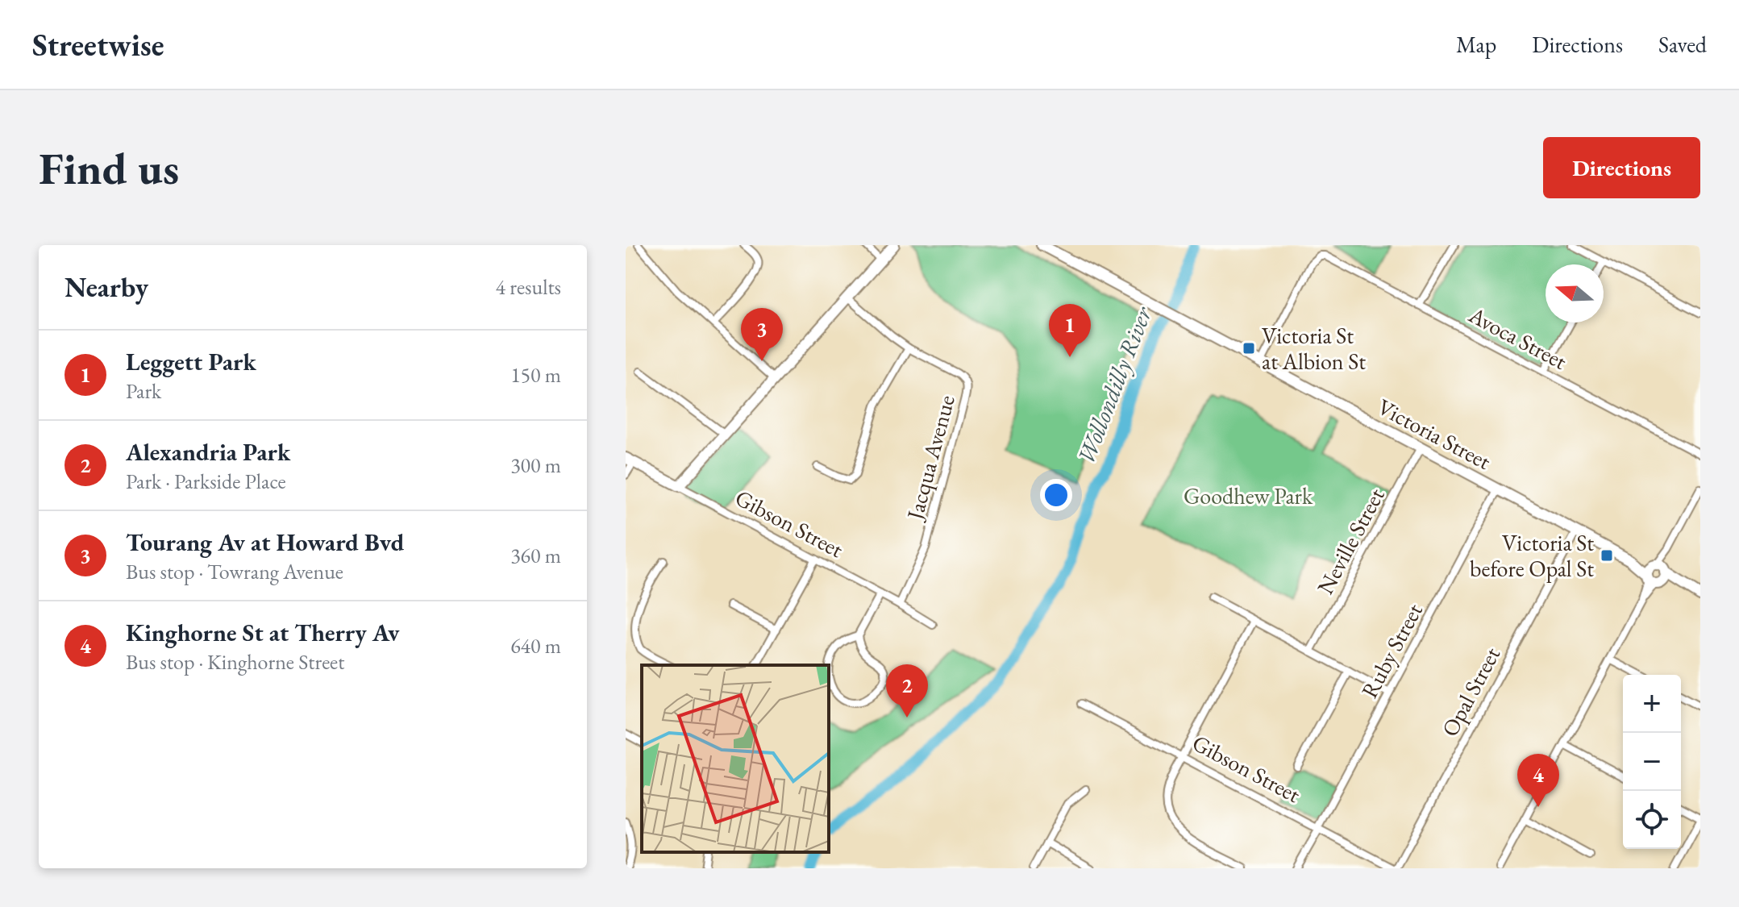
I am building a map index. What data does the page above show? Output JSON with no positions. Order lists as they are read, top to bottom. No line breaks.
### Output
{"streets":{"main road":["Victoria Street","Gibson Street"],"street":["Avoca Street","Jacqua Avenue","Neville Street","Ruby Street","Opal Street"]},"crossings":[["Avoca Street","Victoria Street"],["Victoria Street","Neville Street"],["Victoria Street","Ruby Street"],["Victoria Street","Opal Street"],["Jacqua Avenue","Gibson Street"],["Gibson Street","Ruby Street"],["Gibson Street","Opal Street"]],"water":["Wollondilly River"],"parks":["Goodhew Park"],"places":{"transit":["Victoria St at Albion St","Victoria St before Opal St"]},"north":"left","page":{"header":"Streetwise","nav":["Map","Directions","Saved"],"buttons":"Directions","title":"Find us","heading":["Nearby","4 results"],"pins":["1","3","2","4"],"list":[{"mark":"1","name":"Leggett Park","note":"Park","value":"150 m"},{"mark":"2","name":"Alexandria Park","note":"Park · Parkside Place","value":"300 m"},{"mark":"3","name":"Tourang Av at Howard Bvd","note":"Bus stop · Towrang Avenue","value":"360 m"},{"mark":"4","name":"Kinghorne St at Therry Av","note":"Bus stop · Kinghorne Street","value":"640 m"}],"map_buttons":["+","−"]}}
